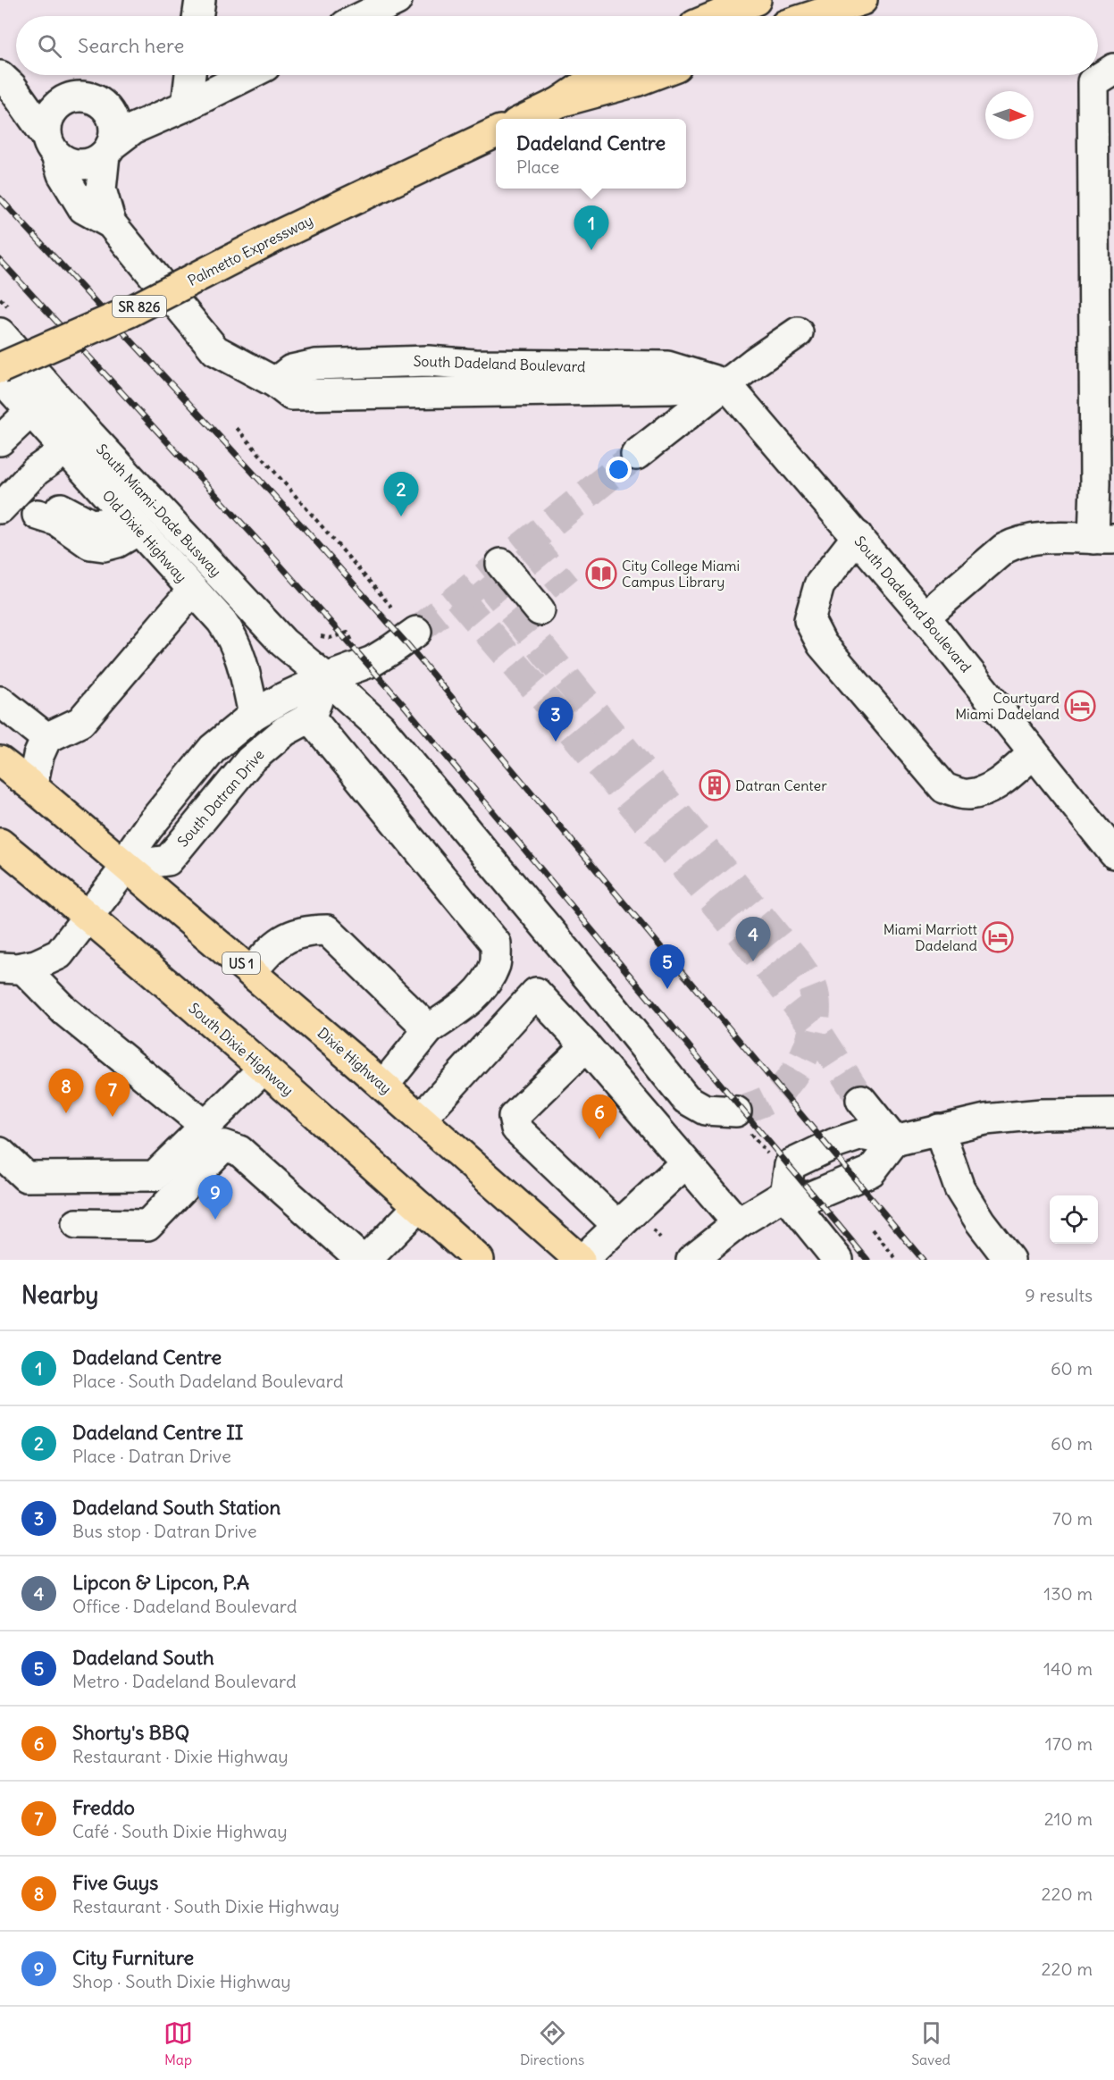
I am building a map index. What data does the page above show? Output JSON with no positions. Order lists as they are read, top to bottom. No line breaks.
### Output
{"streets":{"highway":["Palmetto Expressway","SR 826","US 1","South Dixie Highway","Dixie Highway"],"street":["South Dadeland Boulevard","South Miami-Dade Busway","Old Dixie Highway","South Datran Drive"]},"crossings":[["South Datran Drive","US 1"],["South Datran Drive","Dixie Highway"],["US 1","Dixie Highway"]],"places":{"library":["City College Miami Campus Library"],"hotel":["Courtyard Miami Dadeland","Miami Marriott Dadeland"],"building":["Datran Center"]},"north":"right","page":{"search":"Search here","popup":["Dadeland Centre","Place"],"pins":["1","2","3","4","5","8","7","6","9"],"heading":["Nearby","9 results"],"list":[{"mark":"1","name":"Dadeland Centre","note":"Place · South Dadeland Boulevard","value":"60 m"},{"mark":"2","name":"Dadeland Centre II","note":"Place · Datran Drive","value":"60 m"},{"mark":"3","name":"Dadeland South Station","note":"Bus stop · Datran Drive","value":"70 m"},{"mark":"4","name":"Lipcon & Lipcon, P.A","note":"Office · Dadeland Boulevard","value":"130 m"},{"mark":"5","name":"Dadeland South","note":"Metro · Dadeland Boulevard","value":"140 m"},{"mark":"6","name":"Shorty's BBQ","note":"Restaurant · Dixie Highway","value":"170 m"},{"mark":"7","name":"Freddo","note":"Café · South Dixie Highway","value":"210 m"},{"mark":"8","name":"Five Guys","note":"Restaurant · South Dixie Highway","value":"220 m"},{"mark":"9","name":"City Furniture","note":"Shop · South Dixie Highway","value":"220 m"}],"nav":["Map","Directions","Saved"]}}
